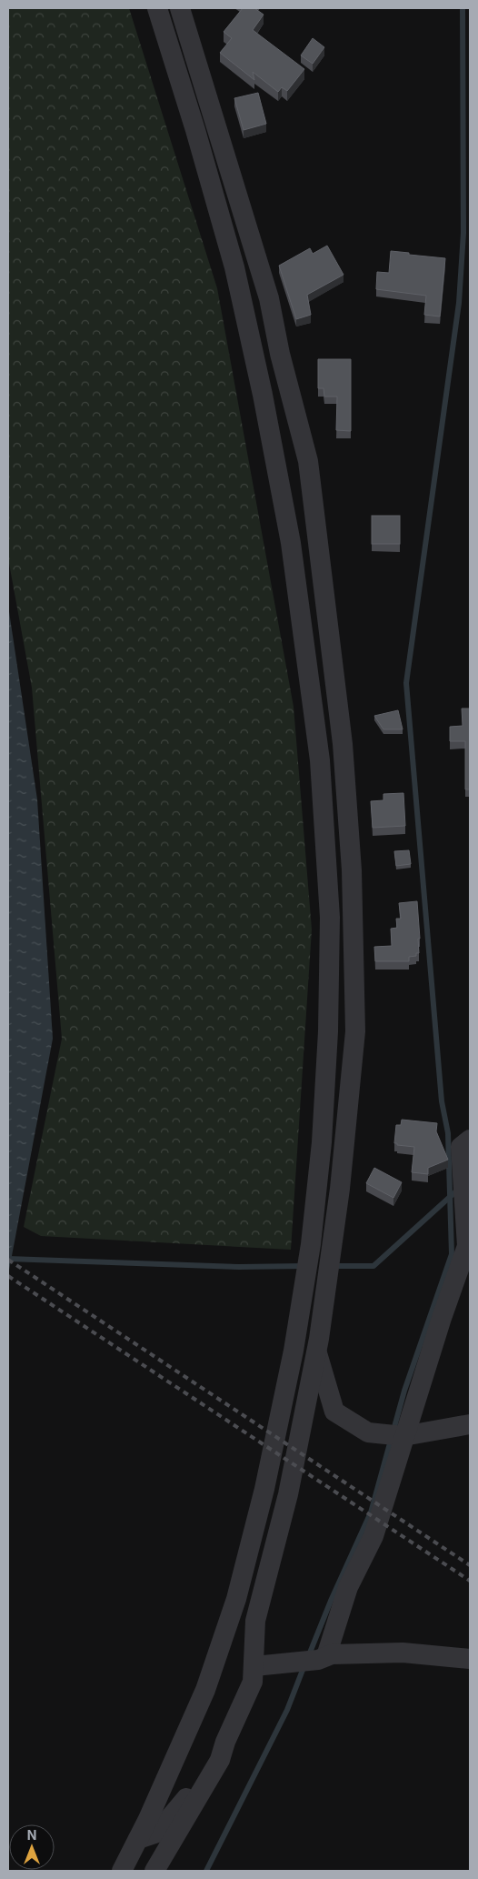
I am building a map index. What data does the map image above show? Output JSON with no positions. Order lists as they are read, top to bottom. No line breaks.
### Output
{"north":"top"}
